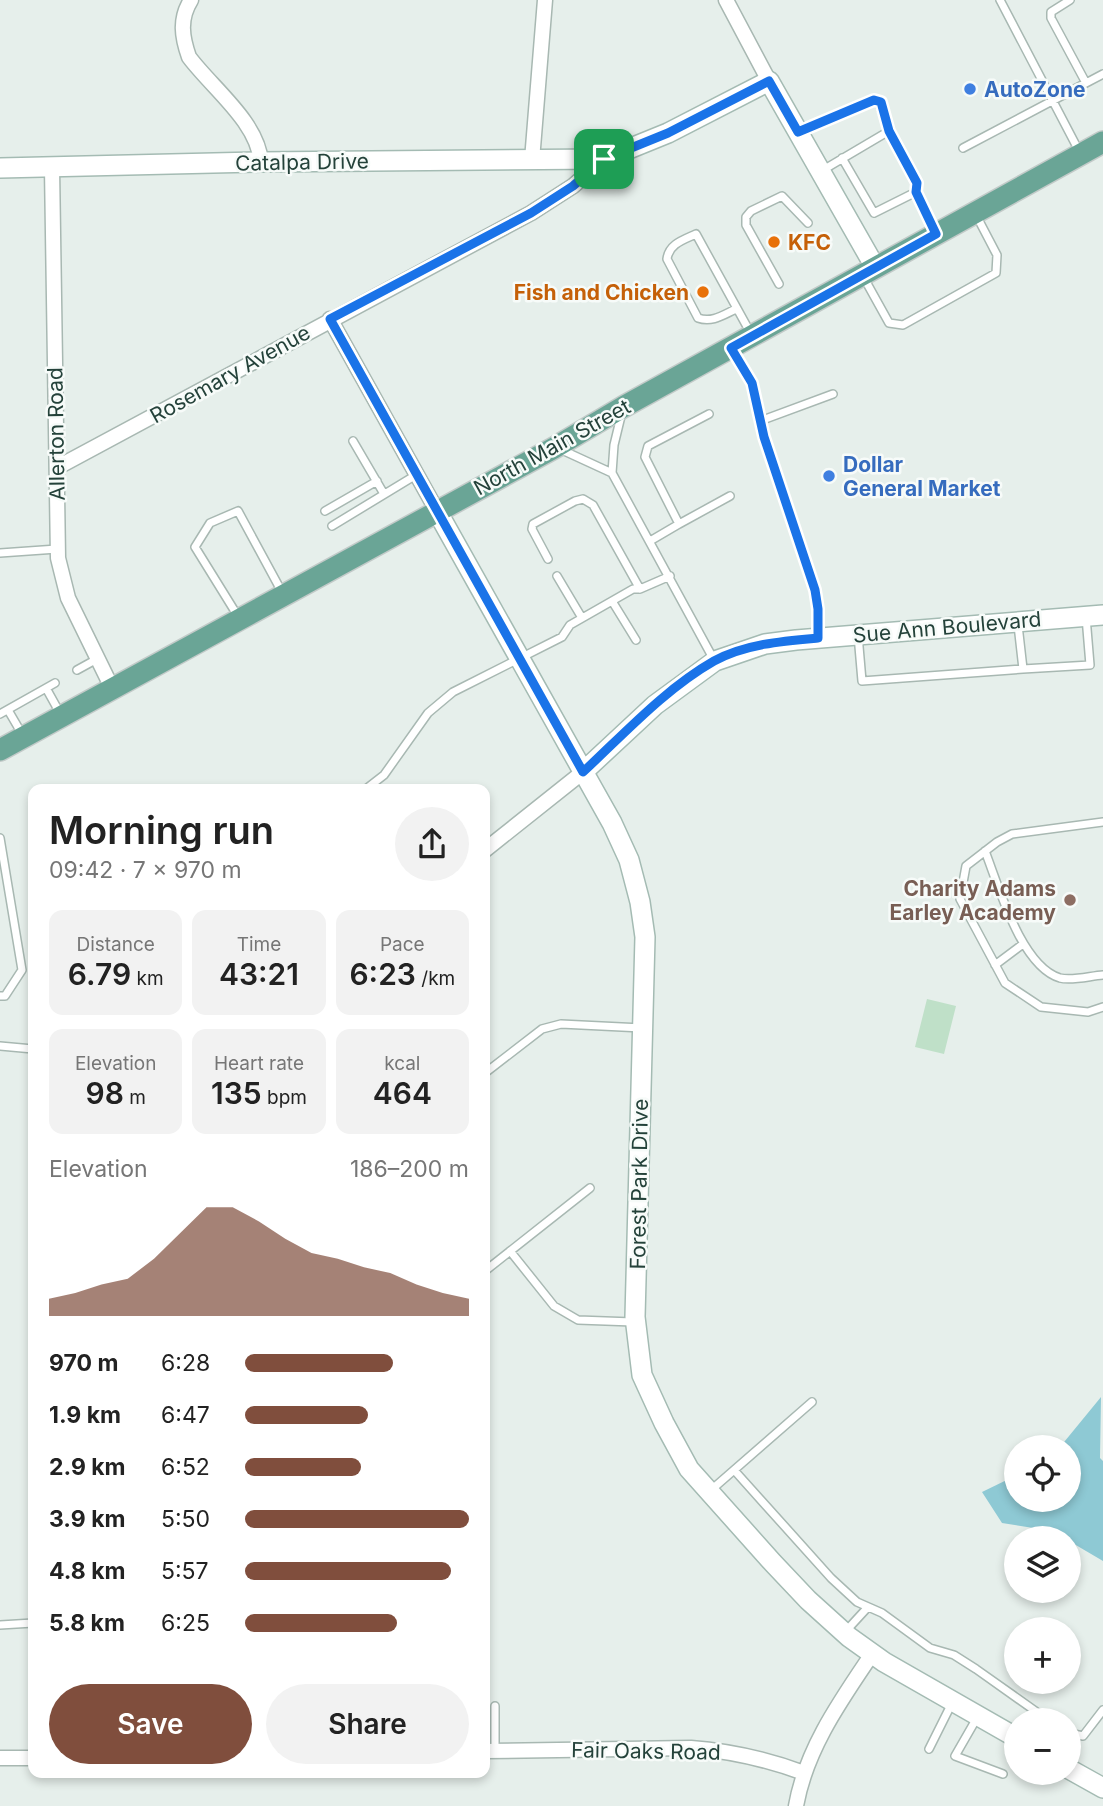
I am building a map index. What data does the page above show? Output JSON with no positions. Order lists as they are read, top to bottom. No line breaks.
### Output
{"streets":{"main road":["North Main Street"],"street":["Catalpa Drive","Rosemary Avenue","Allerton Road","Sue Ann Boulevard","Forest Park Drive","Fair Oaks Road"]},"crossings":[["Catalpa Drive","Rosemary Avenue"],["Catalpa Drive","Allerton Road"],["Rosemary Avenue","Allerton Road"],["Allerton Road","North Main Street"],["North Main Street","Forest Park Drive"],["Sue Ann Boulevard","Forest Park Drive"]],"places":["AutoZone","KFC","Fish and Chicken","Dollar General Market","Charity Adams Earley Academy"],"page":{"heading":["Morning run","09:42 · 7 × 970 m"],"stats":[["Distance","6.79 km"],["Time","43:21"],["Pace","6:23 /km"],["Elevation","98 m"],["Heart rate","135 bpm"],["kcal","464"]],"chart":["Elevation","186–200 m"],"list":[{"name":"970 m","note":"6:28"},{"name":"1.9 km","note":"6:47"},{"name":"2.9 km","note":"6:52"},{"name":"3.9 km","note":"5:50"},{"name":"4.8 km","note":"5:57"},{"name":"5.8 km","note":"6:25"}],"map_buttons":["+","−"],"buttons":["Save","Share"]}}
